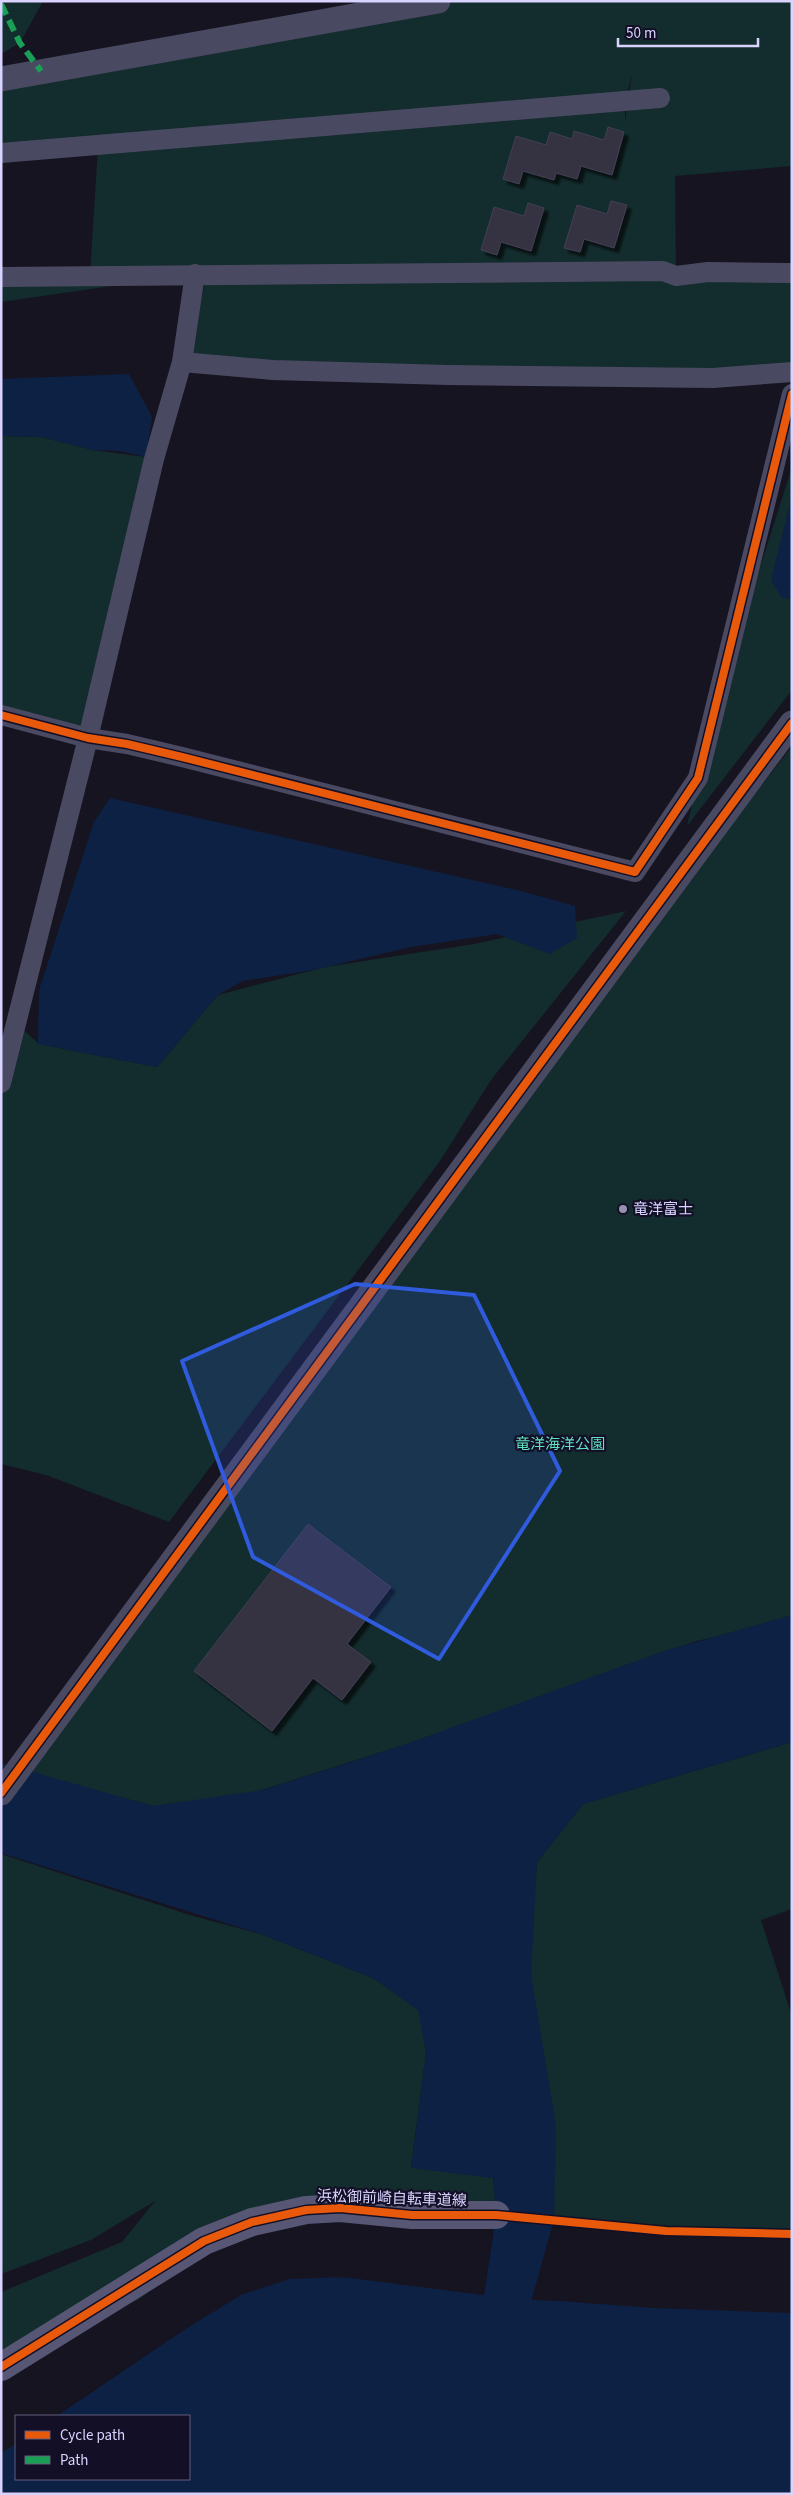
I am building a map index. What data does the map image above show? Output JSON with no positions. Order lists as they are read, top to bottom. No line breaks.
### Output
{"streets":{"main road":["浜松御前崎自転車道線"]},"parks":["竜洋海洋公園"],"places":["竜洋富士"],"legend":["Cycle path","Path"],"scale_bar":"50 m"}
